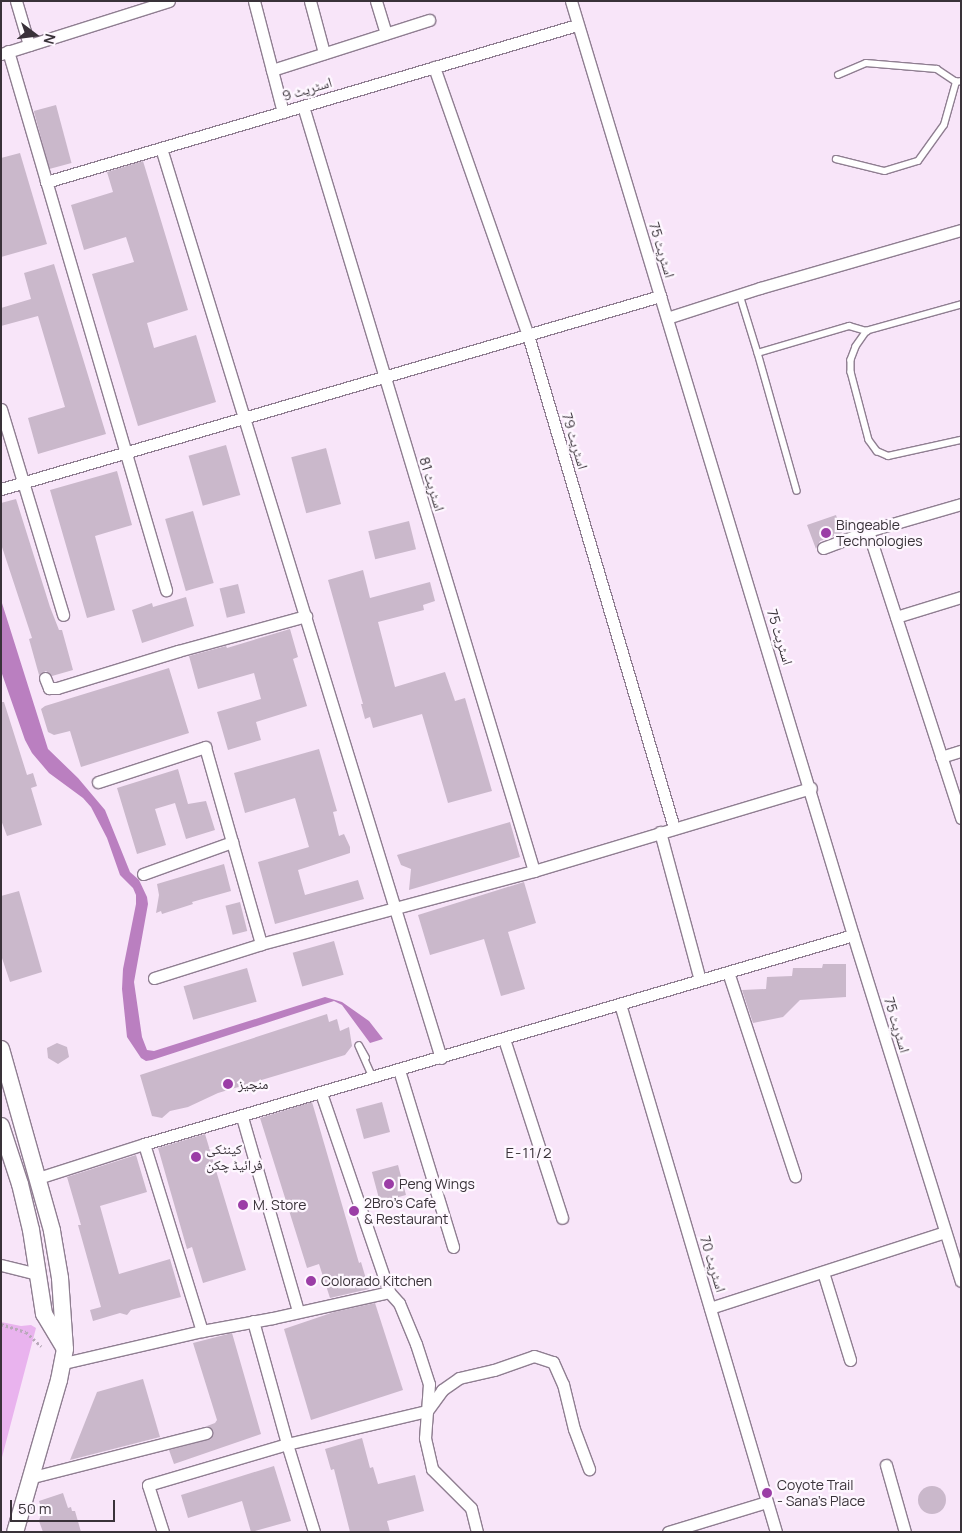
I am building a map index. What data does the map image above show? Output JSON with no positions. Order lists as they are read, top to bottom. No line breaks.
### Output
{"streets":{"street":["اسٹریٹ 9","اسٹریٹ 75","اسٹریٹ 79","اسٹریٹ 81","اسٹریٹ 70"]},"crossings":[["اسٹریٹ 9","اسٹریٹ 75"],["اسٹریٹ 9","اسٹریٹ 79"],["اسٹریٹ 9","اسٹریٹ 81"]],"districts":["E-11/2"],"places":["Bingeable Technologies","منچیز","کینٹکی فرائیڈ چکن","Peng Wings","M. Store","2Bro's Cafe & Restaurant","Colorado Kitchen","Coyote Trail - Sana's Place"],"scale_bar":"50 m","north":"right"}
